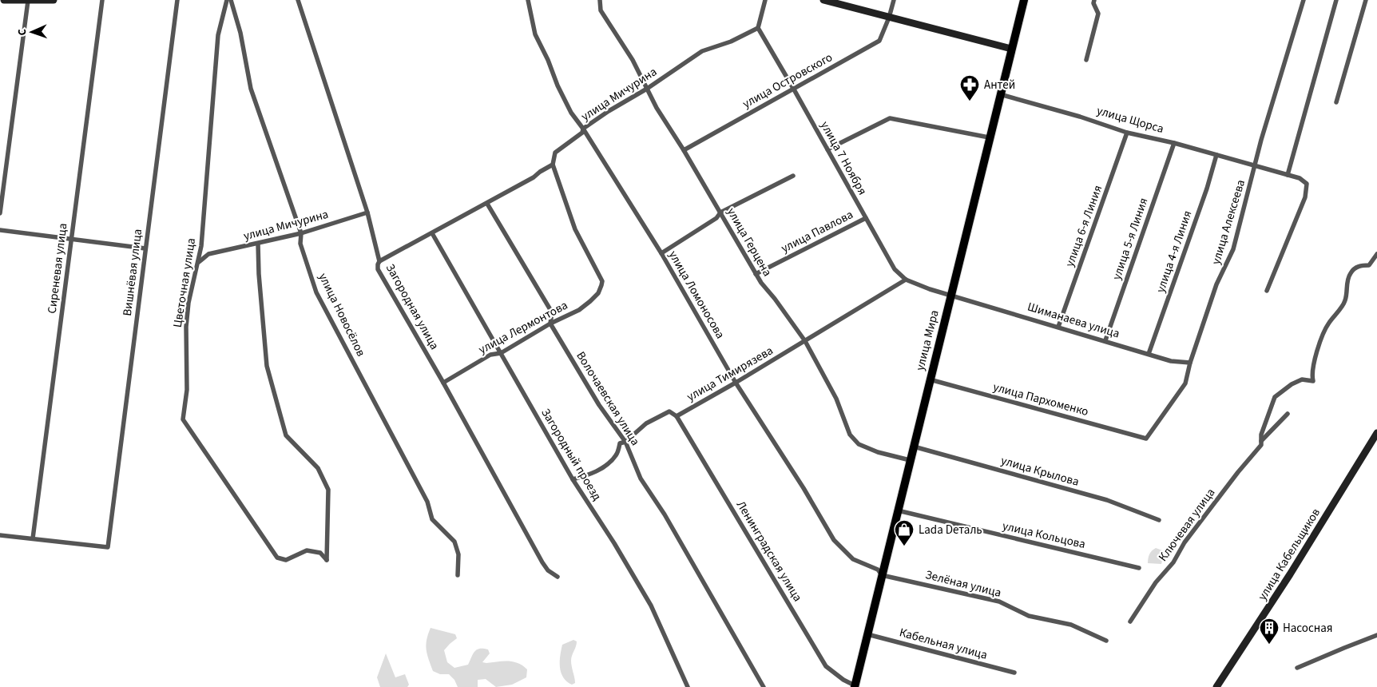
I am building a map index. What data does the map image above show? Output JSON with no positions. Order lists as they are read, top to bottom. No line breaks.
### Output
{"streets":{"main road":["улица Мира"],"street":["улица Островского","улица Мичурина","улица Щорса","улица 7 Ноября","улица Алексеева","улица 6-я Линия","улица Павлова","улица 5-я Линия","улица Герцена","улица 4-я Линия","Сиреневая улица","Вишнёвая улица","Цветочная улица","улица Ломоносова","Загородная улица","улица Новосёлов","Шиманаева улица","улица Лермонтова","улица Тимирязева","Волочаевская улица","улица Пархоменко","Загородный проезд","улица Крылова","Ключевая улица","улица Кольцова","Ленинградская улица","улица Кабельщиков","Зелёная улица","Кабельная улица"]},"crossings":[["улица Островского","улица 7 Ноября"],["улица Островского","улица Герцена"],["улица Мичурина","улица 7 Ноября"],["улица Мичурина","улица Герцена"],["улица Мичурина","Цветочная улица"],["улица Мичурина","улица Ломоносова"],["улица Мичурина","Загородная улица"],["улица Мичурина","улица Новосёлов"],["улица Мичурина","улица Лермонтова"],["улица Мичурина","Волочаевская улица"],["улица Мичурина","Загородный проезд"],["улица Щорса","улица Алексеева"],["улица Щорса","улица 6-я Линия"],["улица Щорса","улица 5-я Линия"],["улица Щорса","улица 4-я Линия"],["улица Щорса","улица Мира"],["улица 7 Ноября","улица Павлова"],["улица 7 Ноября","Шиманаева улица"],["улица 7 Ноября","улица Мира"],["улица 7 Ноября","улица Тимирязева"],["улица Алексеева","Шиманаева улица"],["улица Алексеева","улица Пархоменко"],["улица 6-я Линия","Шиманаева улица"],["улица Павлова","улица Герцена"],["улица 5-я Линия","Шиманаева улица"],["улица Герцена","улица Мира"],["улица Герцена","улица Тимирязева"],["улица 4-я Линия","Шиманаева улица"],["Сиреневая улица","Вишнёвая улица"],["улица Ломоносова","улица Мира"],["улица Ломоносова","улица Тимирязева"],["улица Ломоносова","Зелёная улица"],["Загородная улица","улица Лермонтова"],["Шиманаева улица","улица Мира"],["улица Лермонтова","Волочаевская улица"],["улица Лермонтова","Загородный проезд"],["улица Мира","улица Пархоменко"],["улица Мира","улица Крылова"],["улица Мира","улица Кольцова"],["улица Мира","Ленинградская улица"],["улица Мира","Зелёная улица"],["улица Мира","Кабельная улица"],["улица Тимирязева","Волочаевская улица"],["улица Тимирязева","Загородный проезд"],["улица Тимирязева","Ленинградская улица"]],"places":{"pharmacy":["Антей"],"shop":["Lada Dеталь"],"building":["Насосная"]},"north":"left"}
